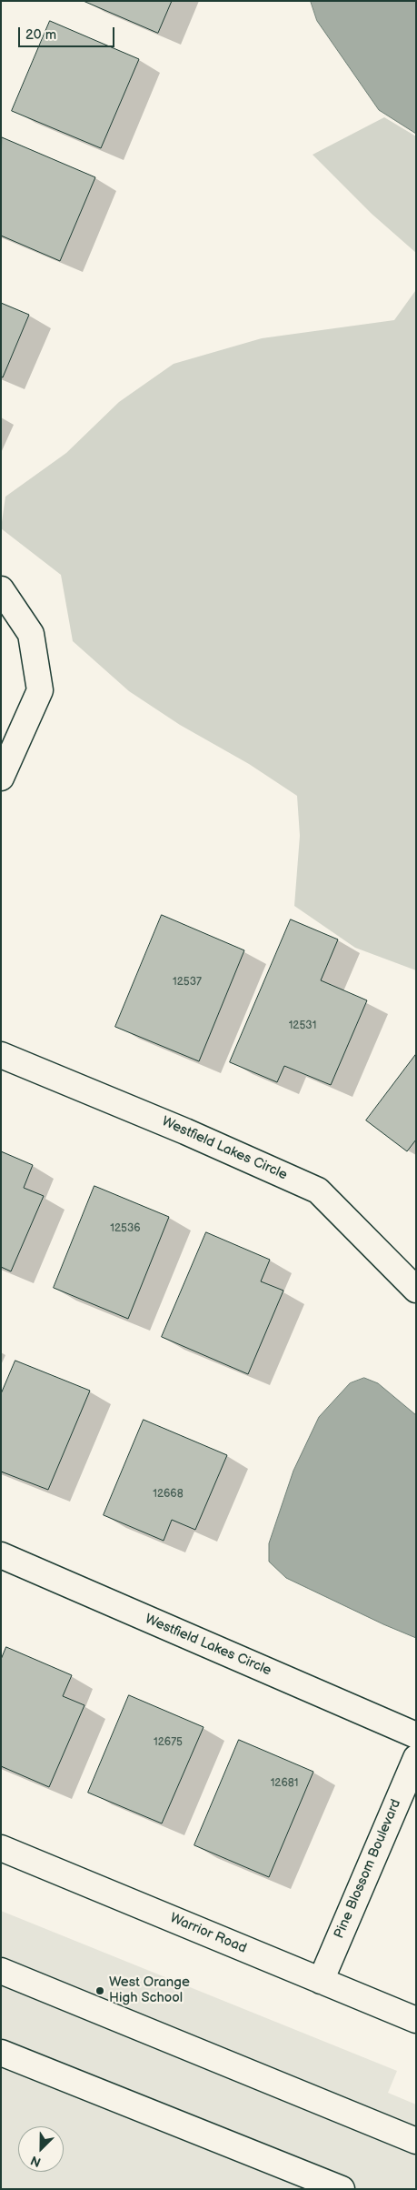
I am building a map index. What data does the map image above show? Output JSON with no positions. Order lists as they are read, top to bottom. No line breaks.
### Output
{"streets":{"street":["Westfield Lakes Circle","Pine Blossom Boulevard","Warrior Road"]},"crossings":[["Pine Blossom Boulevard","Warrior Road"]],"places":["West Orange High School"],"house_numbers":["12537","12531","12536","12668","12675","12681"],"scale_bar":"20 m","north":"bottom left"}
